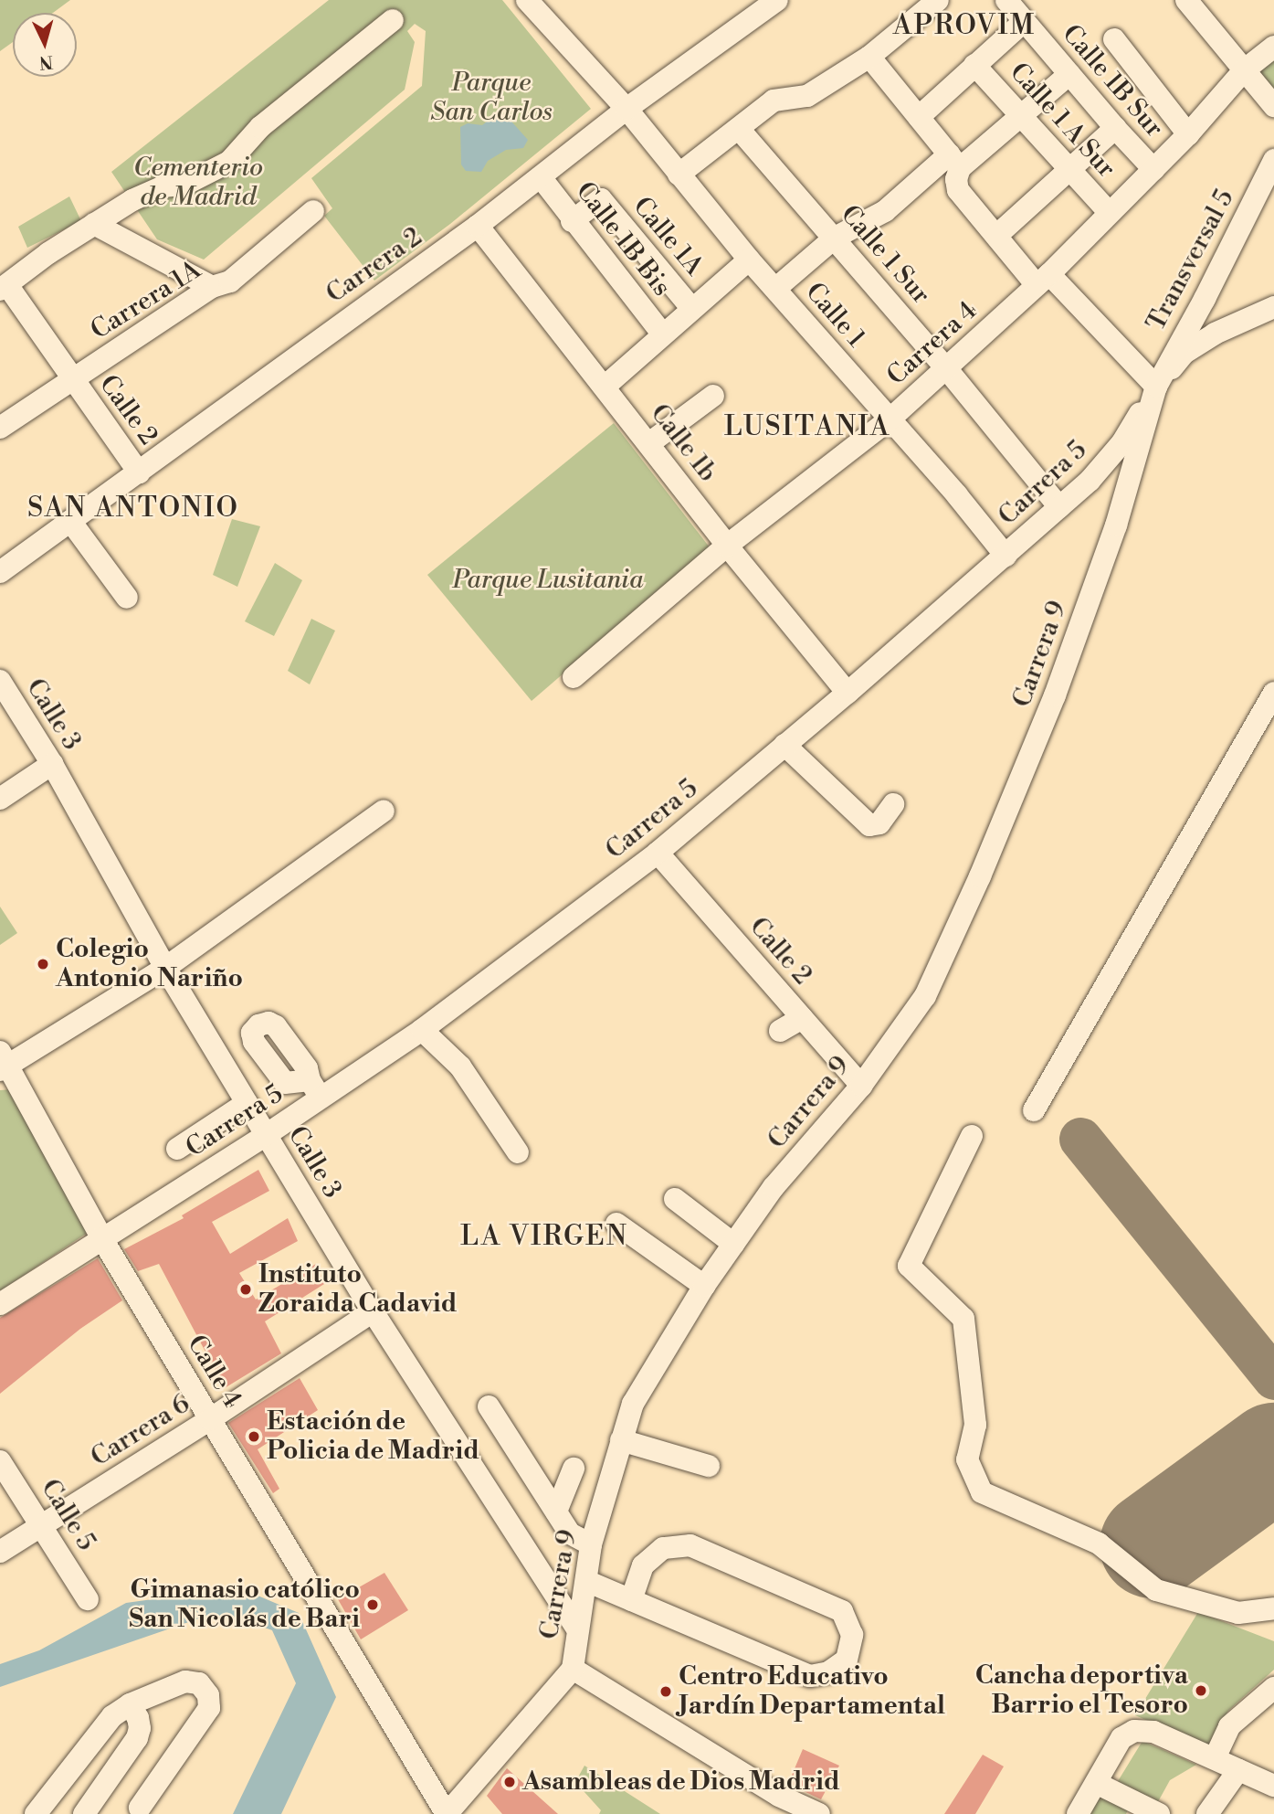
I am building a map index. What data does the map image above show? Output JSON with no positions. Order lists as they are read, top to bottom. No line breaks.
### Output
{"streets":{"street":["Calle 1B Sur","Calle 1 A Sur","Calle 1A","Calle 1B Bis","Calle 1 Sur","Transversal 5","Carrera 2","Carrera 1A","Calle 1","Carrera 4","Calle 2","Calle 1b","Carrera 5","Carrera 9","Calle 3","Calle 4","Carrera 6","Calle 5"]},"crossings":[["Calle 1B Sur","Carrera 4"],["Calle 1 A Sur","Carrera 4"],["Calle 1A","Calle 1B Bis"],["Calle 1B Bis","Carrera 2"],["Calle 1 Sur","Carrera 4"],["Calle 1 Sur","Carrera 5"],["Transversal 5","Carrera 5"],["Transversal 5","Carrera 9"],["Carrera 2","Calle 1"],["Carrera 2","Calle 2"],["Carrera 2","Calle 1b"],["Carrera 1A","Calle 2"],["Calle 1","Carrera 4"],["Calle 1","Carrera 5"],["Carrera 4","Calle 1b"],["Calle 2","Carrera 5"],["Calle 2","Carrera 9"],["Calle 1b","Carrera 5"],["Carrera 5","Carrera 9"],["Carrera 5","Calle 3"],["Carrera 5","Calle 4"],["Carrera 9","Calle 3"],["Carrera 9","Calle 4"],["Calle 3","Carrera 6"],["Calle 4","Carrera 6"],["Carrera 6","Calle 5"]],"districts":["APROVIM","LUSITANIA","SAN ANTONIO","LA VIRGEN"],"parks":["Parque San Carlos","Cementerio de Madrid","Parque Lusitania"],"places":["Colegio Antonio Nariño","Instituto Zoraida Cadavid","Estación de Policia de Madrid","Gimanasio católico San Nicolás de Bari","Cancha deportiva Barrio el Tesoro","Centro Educativo Jardín Departamental","Asambleas de Dios Madrid"],"north":"bottom"}
